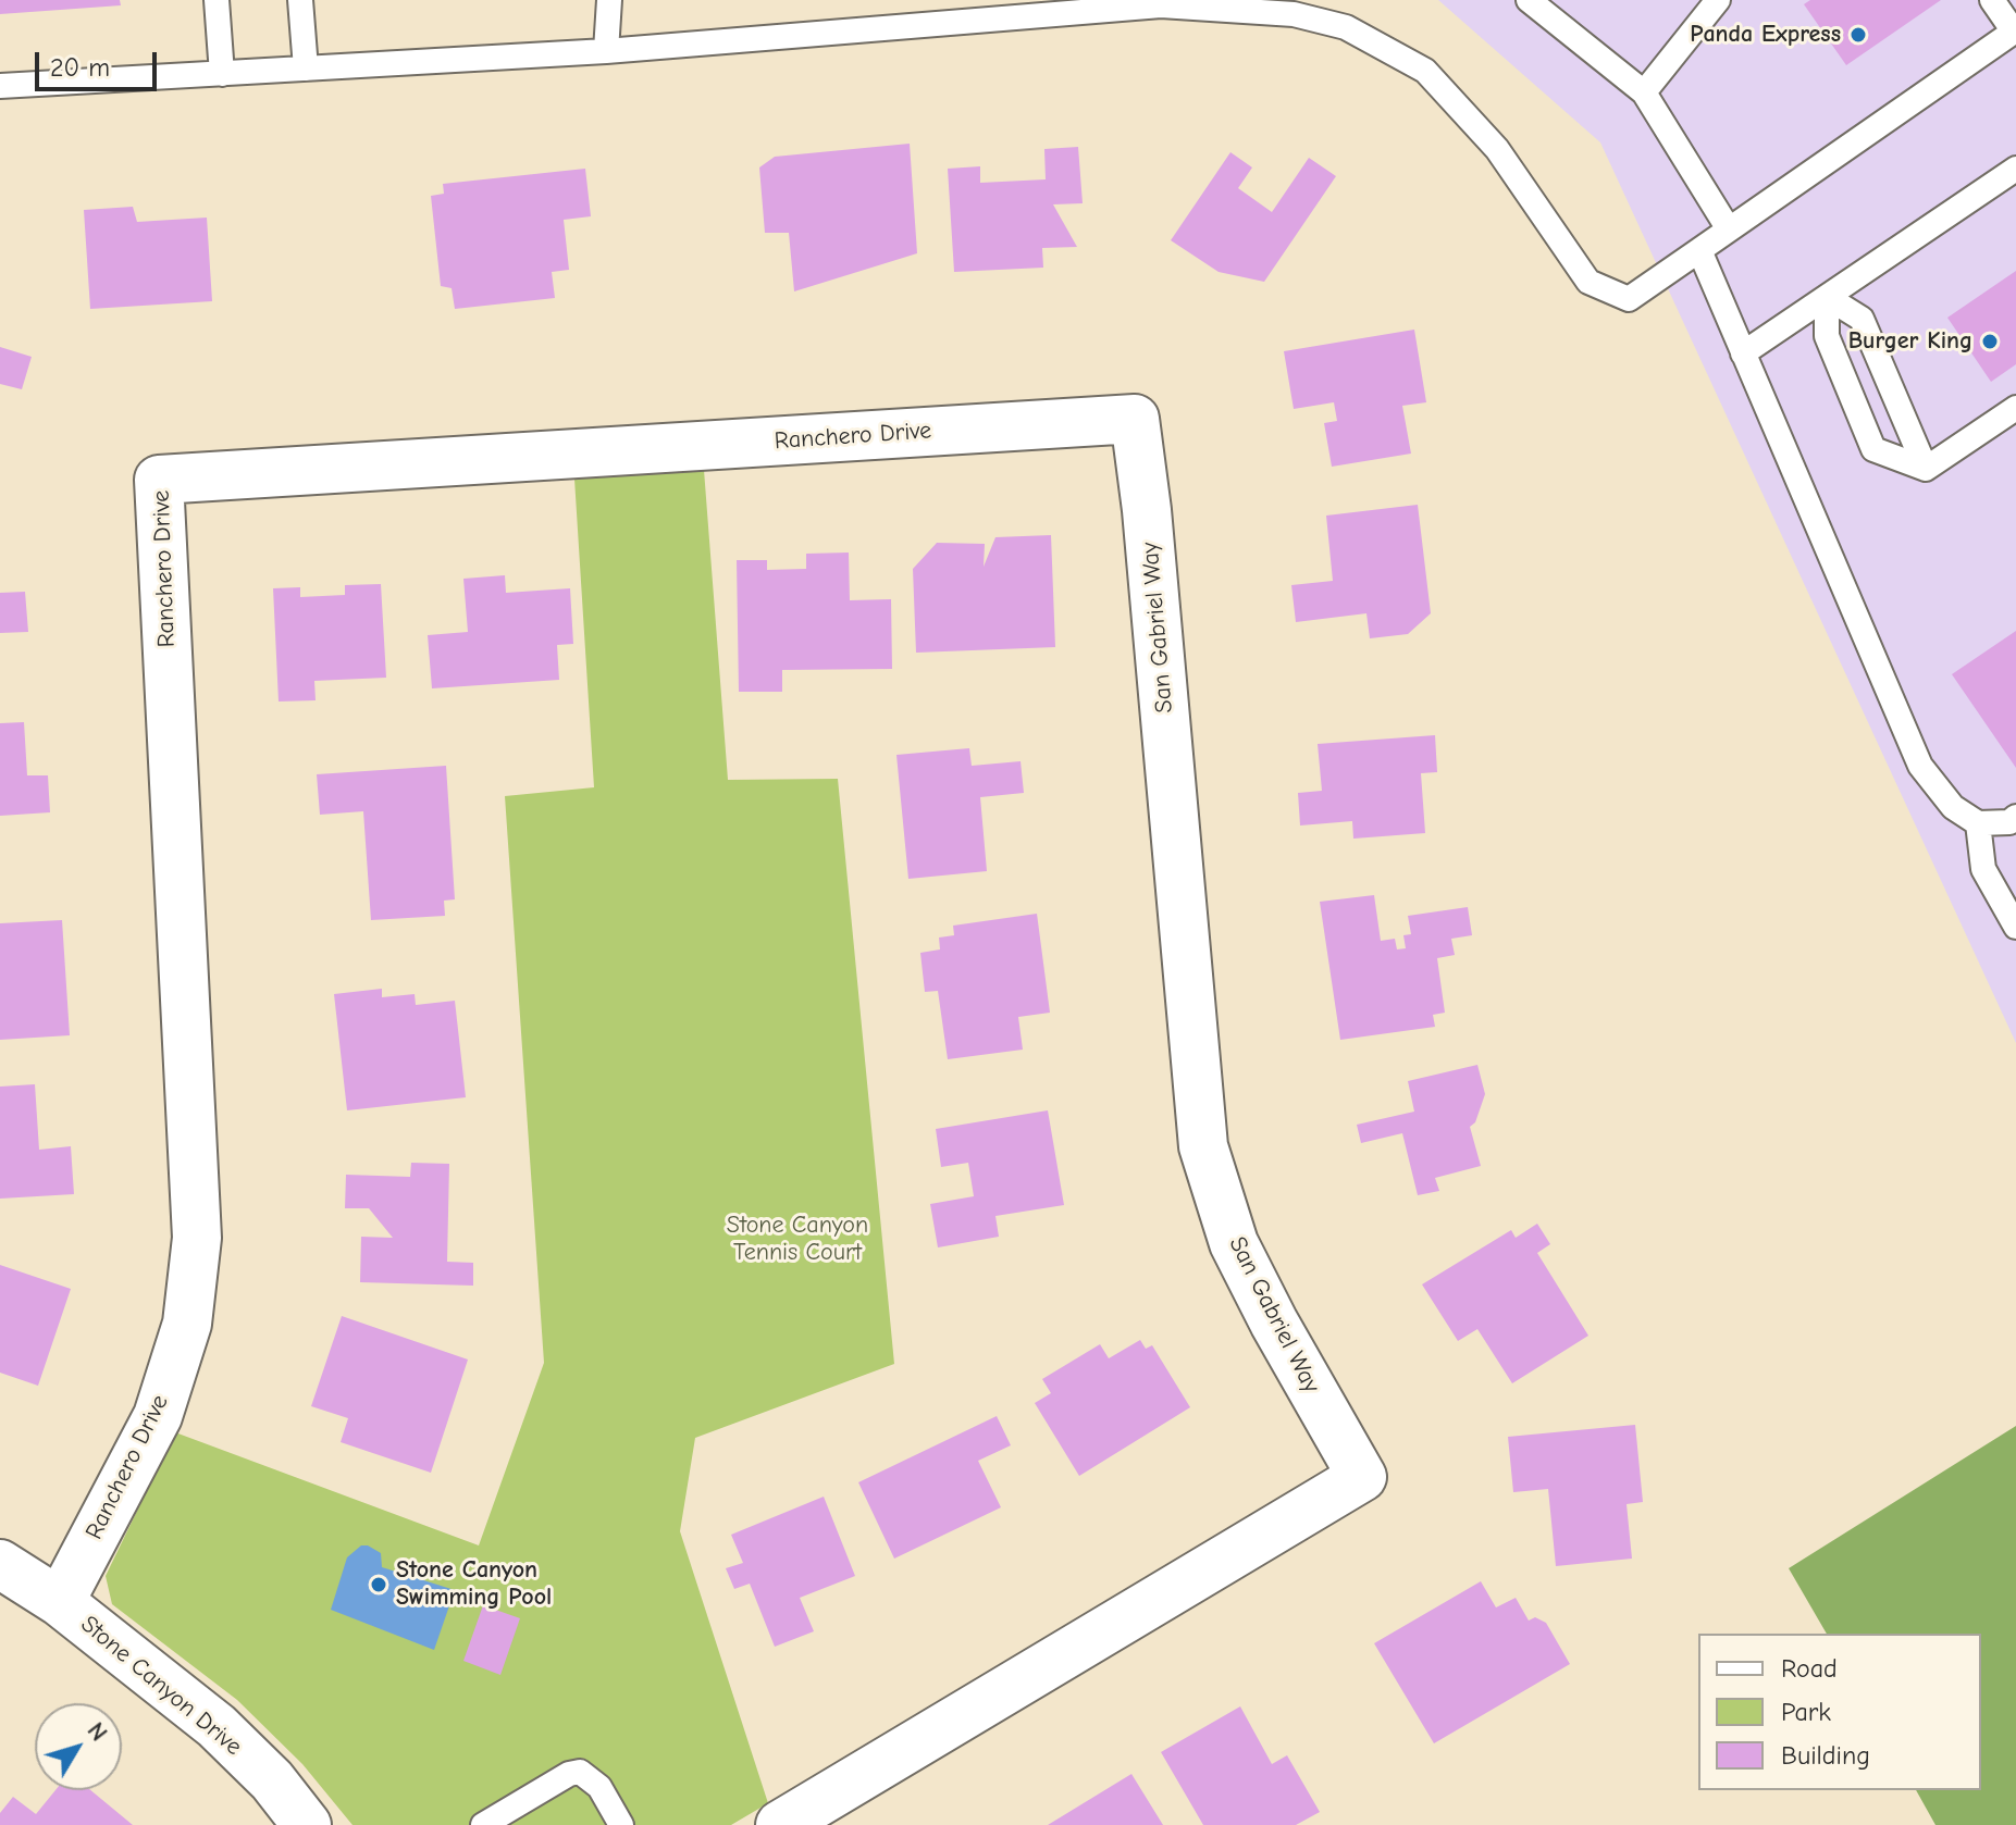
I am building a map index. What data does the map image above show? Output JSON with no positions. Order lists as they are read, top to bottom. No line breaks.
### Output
{"streets":{"street":["Ranchero Drive","San Gabriel Way","Stone Canyon Drive"]},"crossings":[["Ranchero Drive","San Gabriel Way"],["Ranchero Drive","Stone Canyon Drive"]],"parks":["Stone Canyon Tennis Court"],"places":["Panda Express","Burger King","Stone Canyon Swimming Pool"],"legend":["Road","Park","Building"],"scale_bar":"20 m","north":"top right"}
